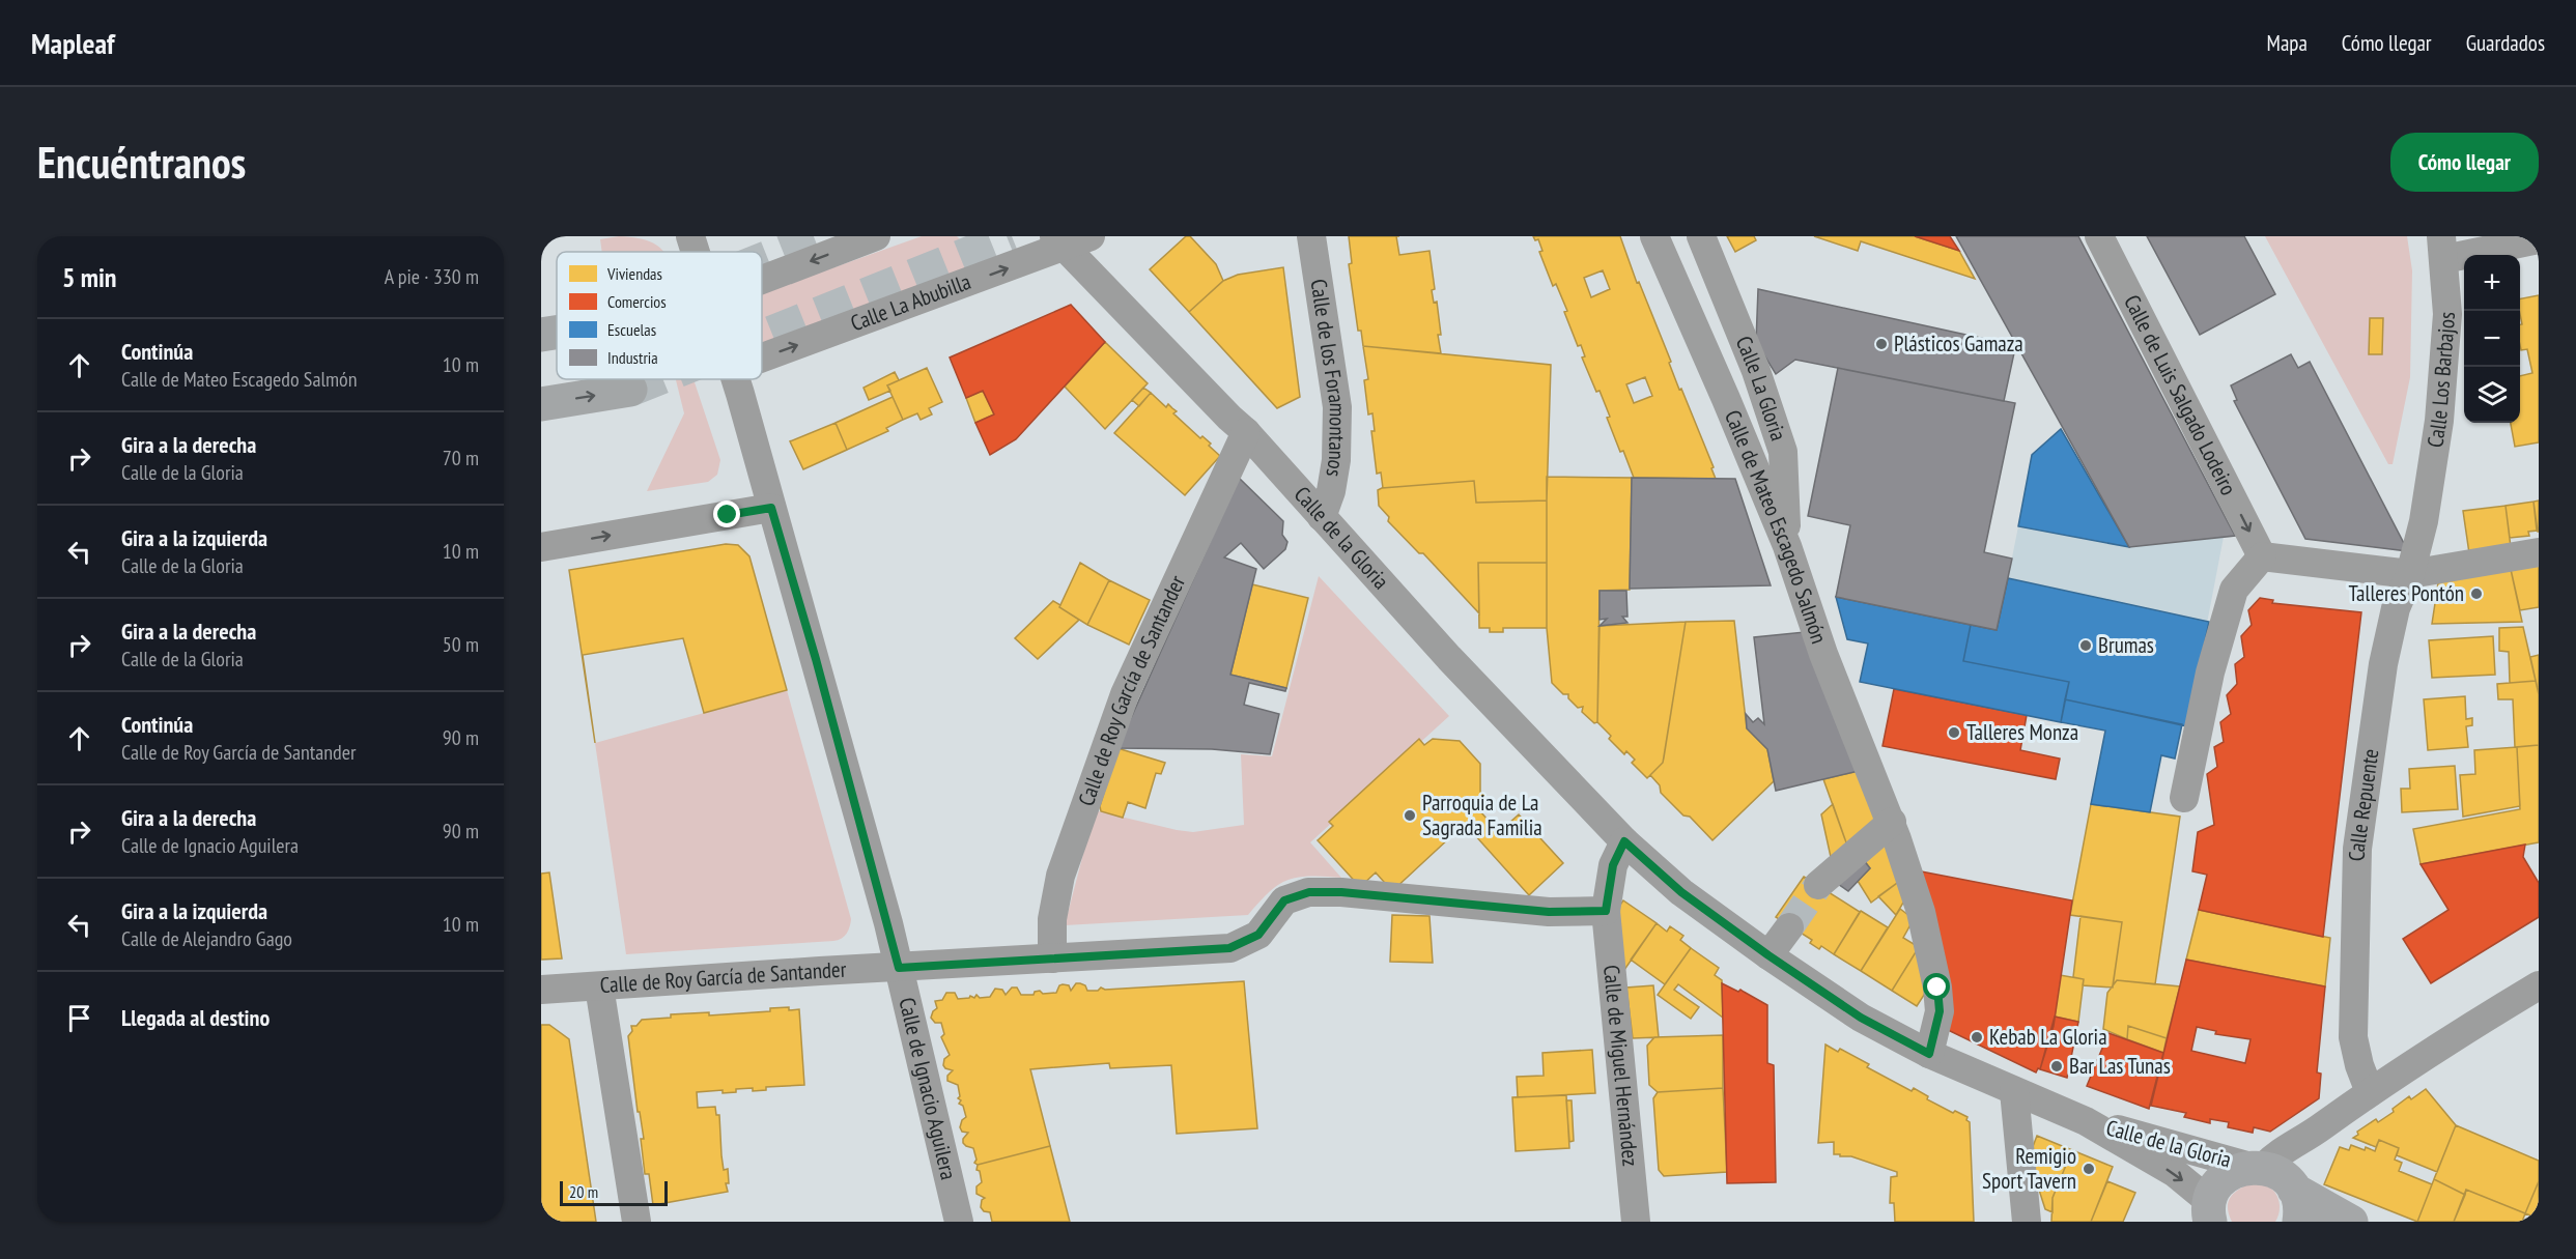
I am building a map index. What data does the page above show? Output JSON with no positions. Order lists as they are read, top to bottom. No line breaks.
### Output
{"streets":{"street":["Calle La Abubilla","Calle de los Foramontanos","Calle Los Barbajos","Calle La Gloria","Calle de Luis Salgado Lodeiro","Calle de Mateo Escagedo Salmón","Calle de la Gloria","Calle de Roy García de Santander","Calle Repuente","Calle de Miguel Hernández","Calle de Ignacio Aguilera"]},"crossings":[["Calle La Abubilla","Calle de la Gloria"],["Calle de los Foramontanos","Calle de la Gloria"],["Calle Los Barbajos","Calle Repuente"],["Calle La Gloria","Calle de Mateo Escagedo Salmón"],["Calle de Mateo Escagedo Salmón","Calle de la Gloria"],["Calle de la Gloria","Calle de Roy García de Santander"],["Calle de Roy García de Santander","Calle de Miguel Hernández"],["Calle de Roy García de Santander","Calle de Ignacio Aguilera"]],"one_way":["Calle de Luis Salgado Lodeiro"],"places":["Plásticos Gamaza","Talleres Pontón","Brumas","Talleres Monza","Parroquia de La Sagrada Familia","Kebab La Gloria","Bar Las Tunas","Remigio Sport Tavern"],"legend":["Viviendas","Comercios","Escuelas","Industria"],"scale_bar":"20 m","page":{"header":"Mapleaf","nav":["Mapa","Cómo llegar","Guardados"],"buttons":"Cómo llegar","title":"Encuéntranos","heading":["5 min","A pie · 330 m"],"map_buttons":["+","−"],"list":[["Continúa","Calle de Mateo Escagedo Salmón","10 m"],["Gira a la derecha","Calle de la Gloria","70 m"],["Gira a la izquierda","Calle de la Gloria","10 m"],["Gira a la derecha","Calle de la Gloria","50 m"],["Continúa","Calle de Roy García de Santander","90 m"],["Gira a la derecha","Calle de Ignacio Aguilera","90 m"],["Gira a la izquierda","Calle de Alejandro Gago","10 m"],"Llegada al destino"],"scale":"20 m"}}
